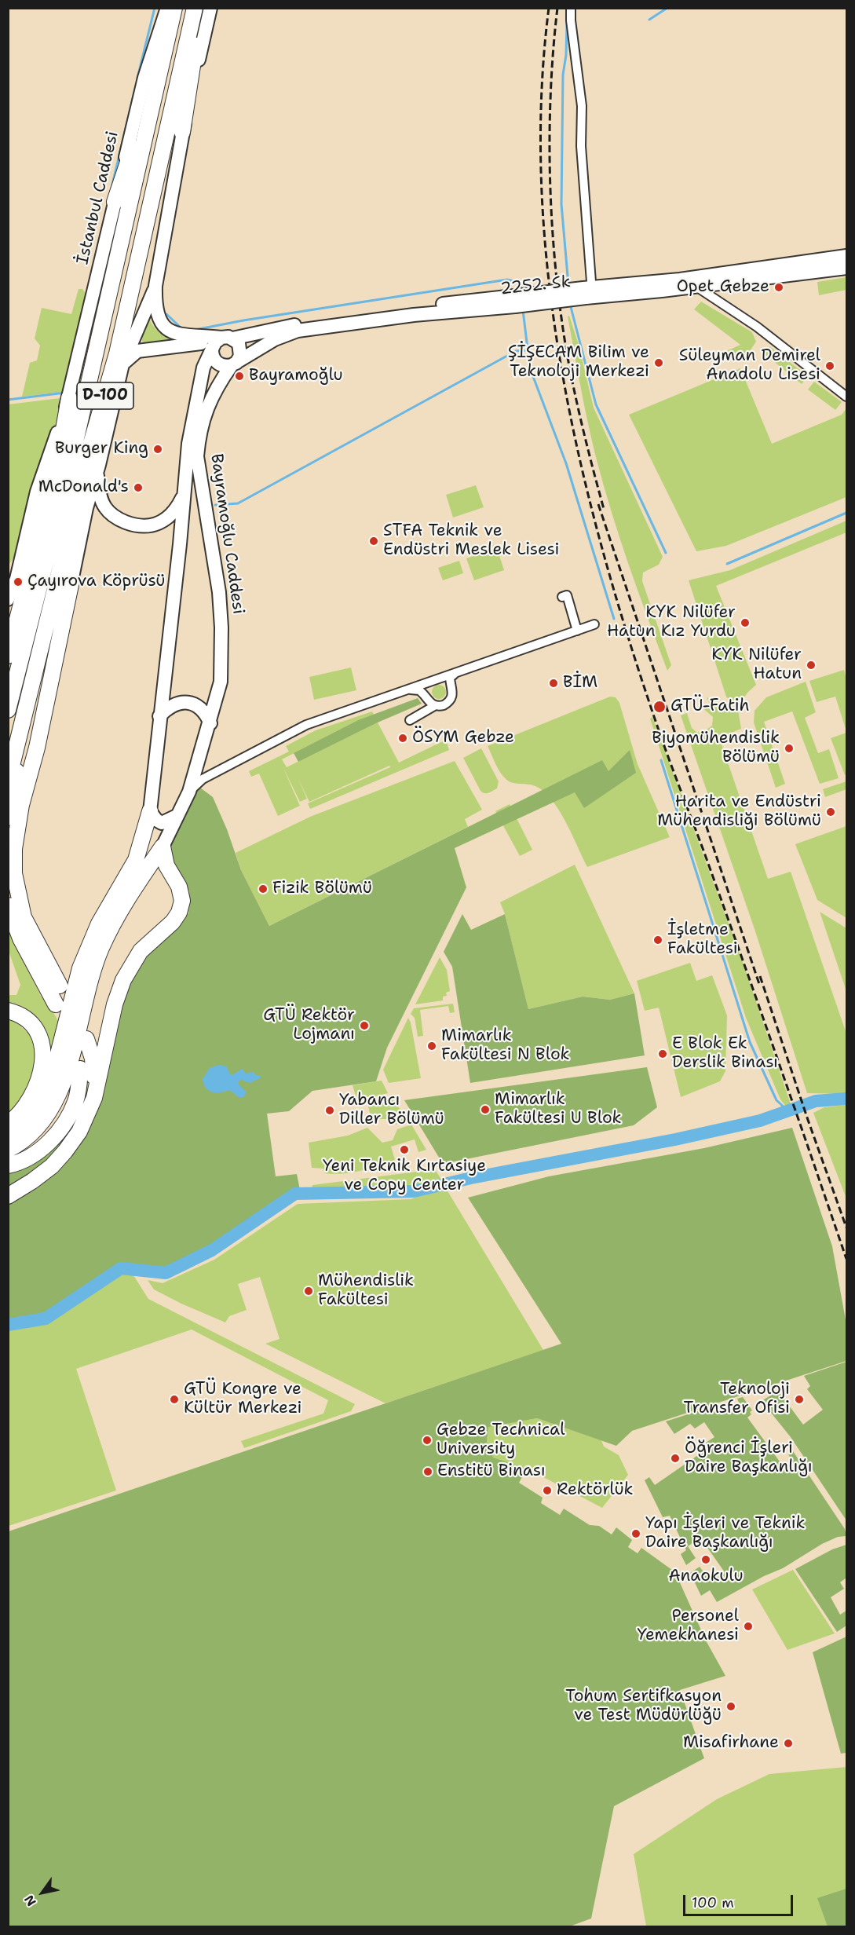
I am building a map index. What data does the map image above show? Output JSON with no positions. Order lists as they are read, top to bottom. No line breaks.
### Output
{"streets":{"highway":["D-100"],"main road":["İstanbul Caddesi","2252. Sk","Bayramoğlu Caddesi"]},"crossings":[["2252. Sk","Bayramoğlu Caddesi"]],"places":["Opet Gebze","ŞİŞECAM Bilim ve Teknoloji Merkezi","Süleyman Demirel Anadolu Lisesi","Bayramoğlu","Burger King","McDonald's","STFA Teknik ve Endüstri Meslek Lisesi","Çayırova Köprüsü","KYK Nilüfer Hatun Kız Yurdu","KYK Nilüfer Hatun","BİM","GTÜ-Fatih","ÖSYM Gebze","Biyomühendislik Bölümü","Harita ve Endüstri Mühendisliği Bölümü","Fizik Bölümü","İşletme Fakültesi","GTÜ Rektör Lojmanı","Mimarlık Fakültesi N Blok","E Blok Ek Derslik Binası","Mimarlık Fakültesi U Blok","Yabancı Diller Bölümü","Yeni Teknik Kırtasiye ve Copy Center","Mühendislik Fakültesi","GTÜ Kongre ve Kültür Merkezi","Teknoloji Transfer Ofisi","Gebze Technical University","Öğrenci İşleri Daire Başkanlığı","Enstitü Binası","Rektörlük","Yapı İşleri ve Teknik Daire Başkanlığı","Anaokulu","Personel Yemekhanesi","Tohum Sertifkasyon ve Test Müdürlüğü","Misafirhane"],"scale_bar":"100 m","north":"bottom left"}
